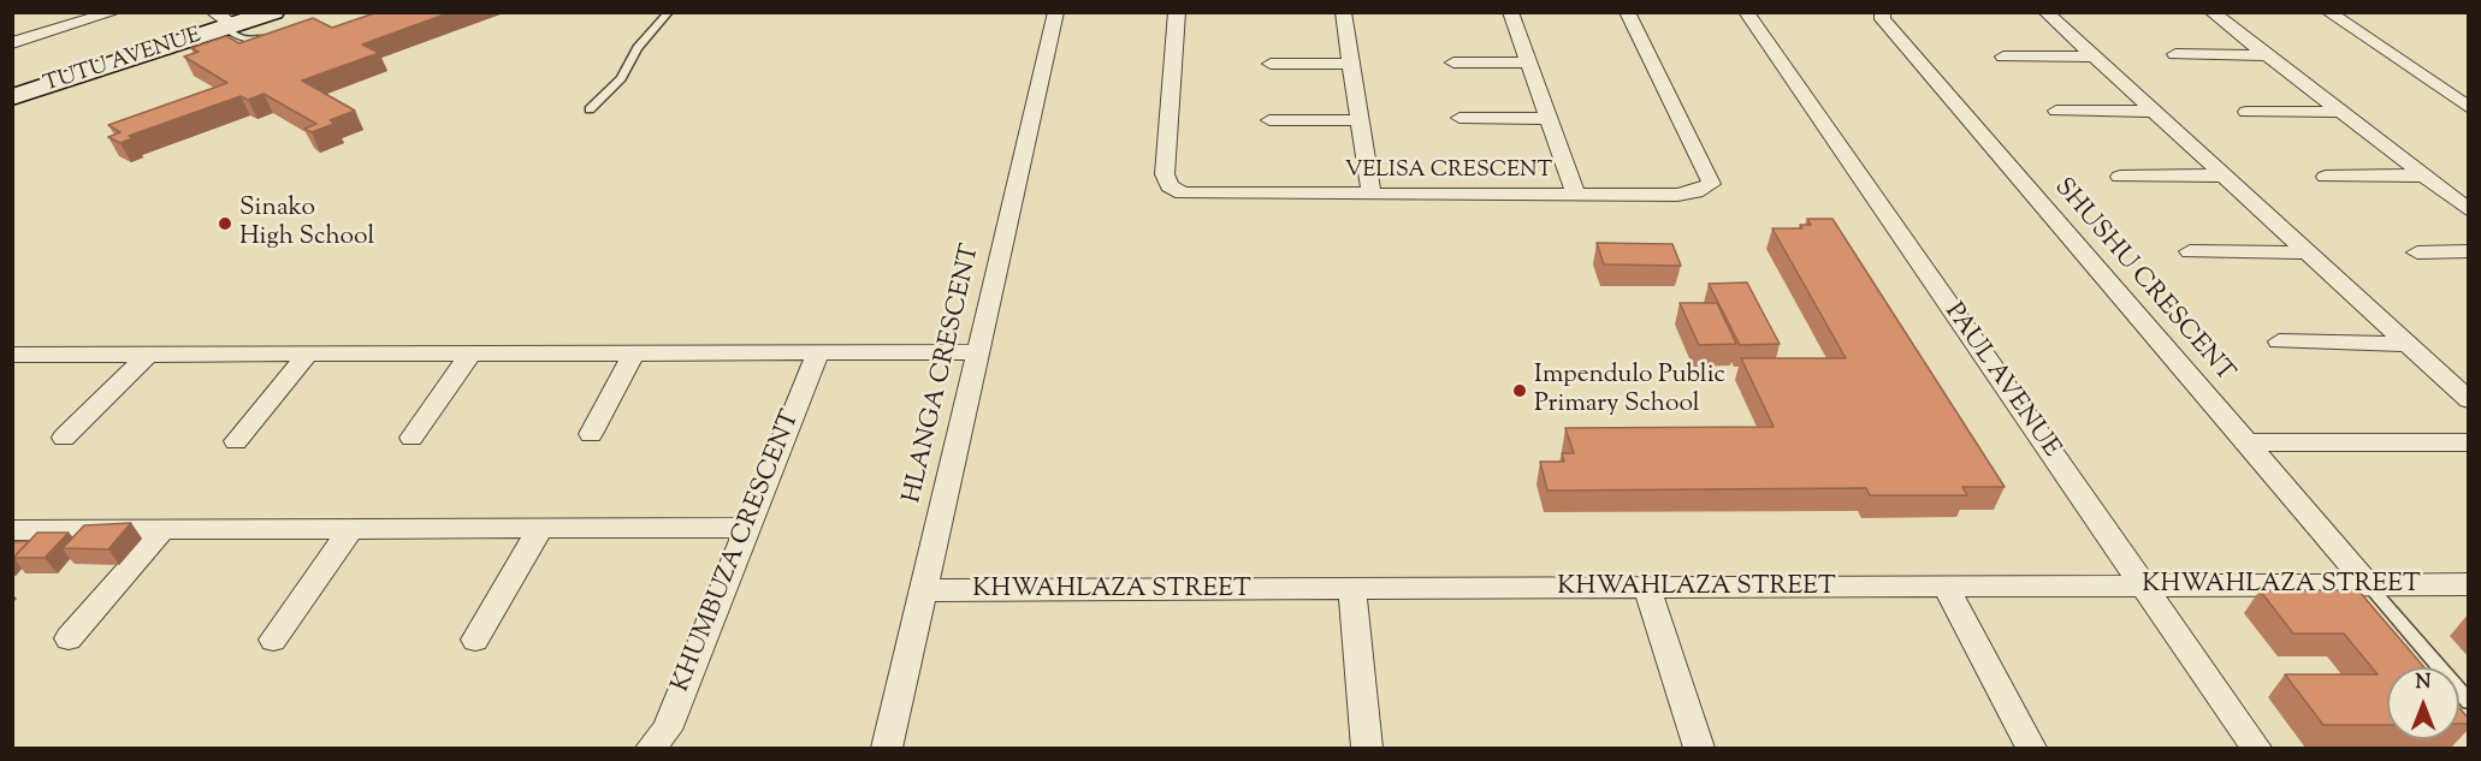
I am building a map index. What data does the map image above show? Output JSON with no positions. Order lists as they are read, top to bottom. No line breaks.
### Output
{"streets":{"street":["TUTU AVENUE","VELISA CRESCENT","SHUSHU CRESCENT","HLANGA CRESCENT","PAUL AVENUE","KHUMBUZA CRESCENT","KHWAHLAZA STREET"]},"crossings":[["SHUSHU CRESCENT","KHWAHLAZA STREET"],["HLANGA CRESCENT","KHWAHLAZA STREET"],["PAUL AVENUE","KHWAHLAZA STREET"]],"places":["Sinako High School","Impendulo Public Primary School"],"north":"top"}
